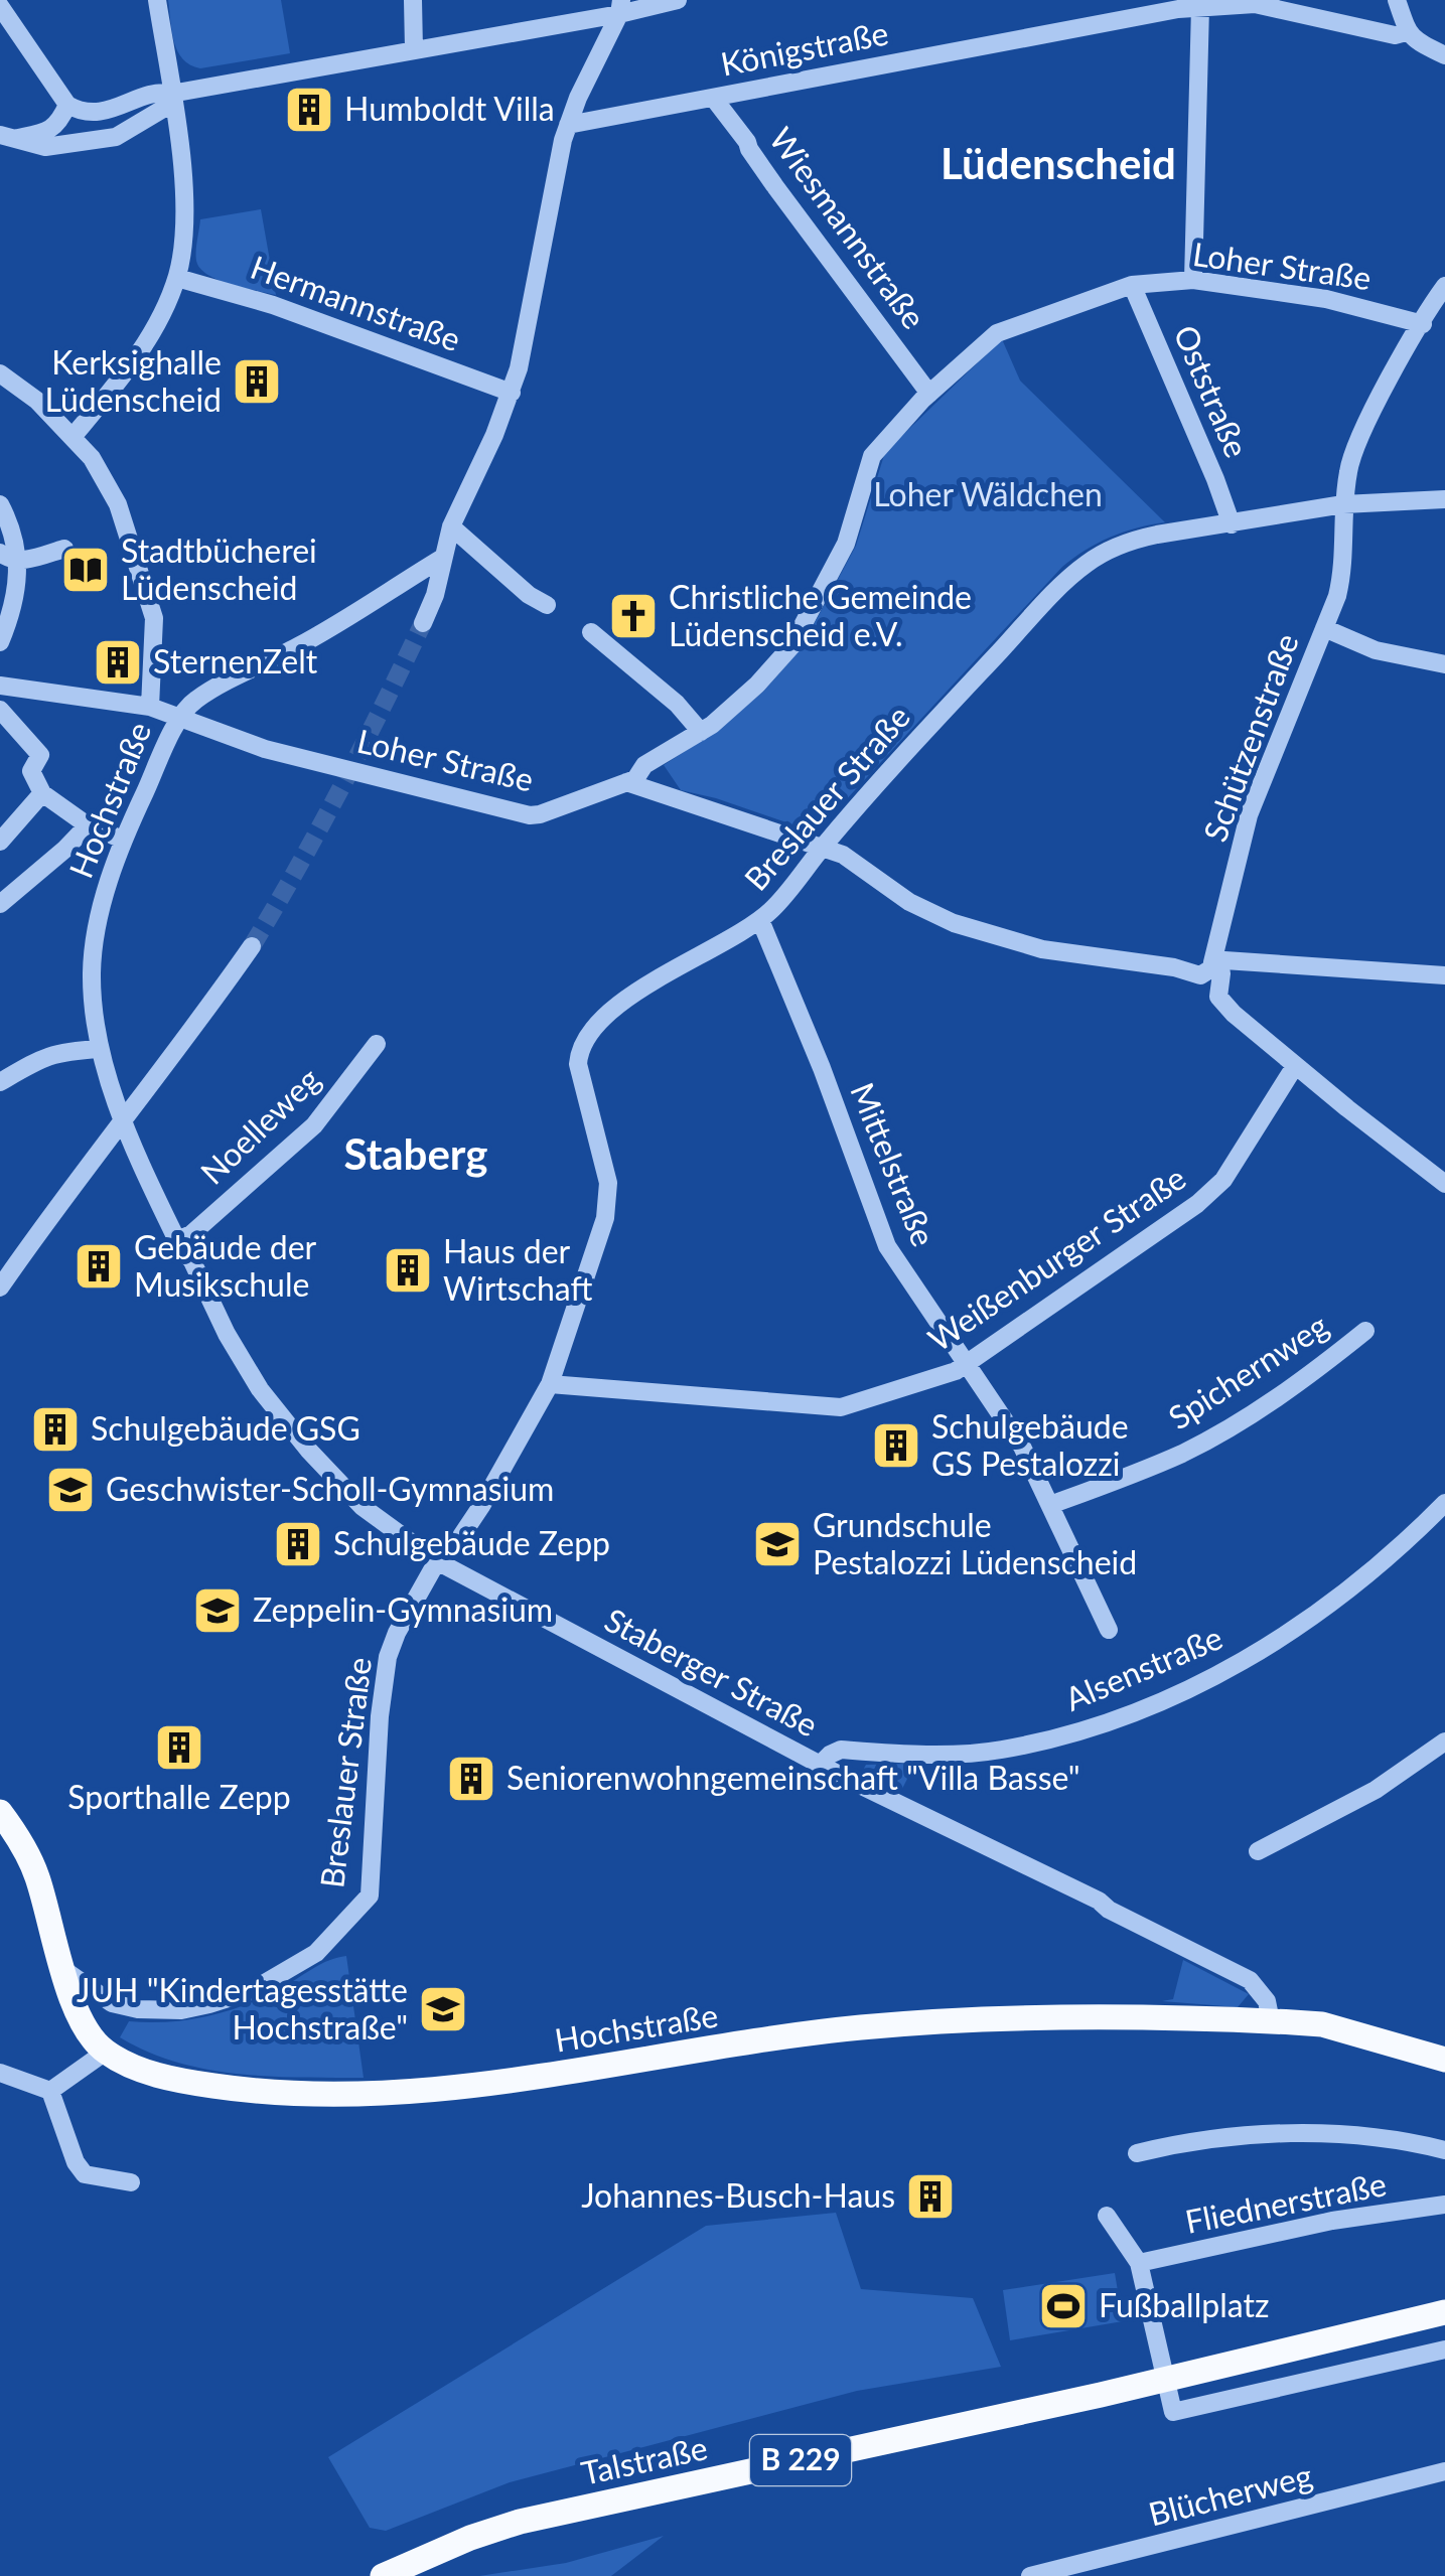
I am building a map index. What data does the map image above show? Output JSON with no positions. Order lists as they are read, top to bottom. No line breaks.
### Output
{"streets":{"main road":["Hochstraße","B 229","Talstraße"],"street":["Königstraße","Wiesmannstraße","Loher Straße","Hermannstraße","Oststraße","Schützenstraße","Breslauer Straße","Noelleweg","Mittelstraße","Weißenburger Straße","Spichernweg","Alsenstraße","Staberger Straße","Fliednerstraße","Blücherweg"]},"crossings":[["Königstraße","Wiesmannstraße"],["Wiesmannstraße","Loher Straße"],["Loher Straße","Oststraße"],["Loher Straße","Schützenstraße"],["Loher Straße","Hochstraße"],["Oststraße","Breslauer Straße"],["Schützenstraße","Breslauer Straße"],["Schützenstraße","Weißenburger Straße"],["Breslauer Straße","Mittelstraße"],["Breslauer Straße","Weißenburger Straße"],["Breslauer Straße","Staberger Straße"],["Hochstraße","Staberger Straße"],["Noelleweg","Staberger Straße"],["Mittelstraße","Weißenburger Straße"],["Mittelstraße","Spichernweg"],["Alsenstraße","Staberger Straße"]],"districts":["Lüdenscheid","Staberg"],"parks":["Loher Wäldchen"],"places":{"building":["Humboldt Villa","Kerksighalle Lüdenscheid","SternenZelt","Gebäude der Musikschule","Haus der Wirtschaft","Schulgebäude GSG","Schulgebäude GS Pestalozzi","Schulgebäude Zepp","Sporthalle Zepp","Seniorenwohngemeinschaft \"Villa Basse\"","Johannes-Busch-Haus"],"library":["Stadtbücherei Lüdenscheid"],"church":["Christliche Gemeinde Lüdenscheid e.V."],"school or university":["Geschwister-Scholl-Gymnasium","Grundschule Pestalozzi Lüdenscheid","Zeppelin-Gymnasium","JUH \"Kindertagesstätte Hochstraße\""],"sports":["Fußballplatz"]}}
